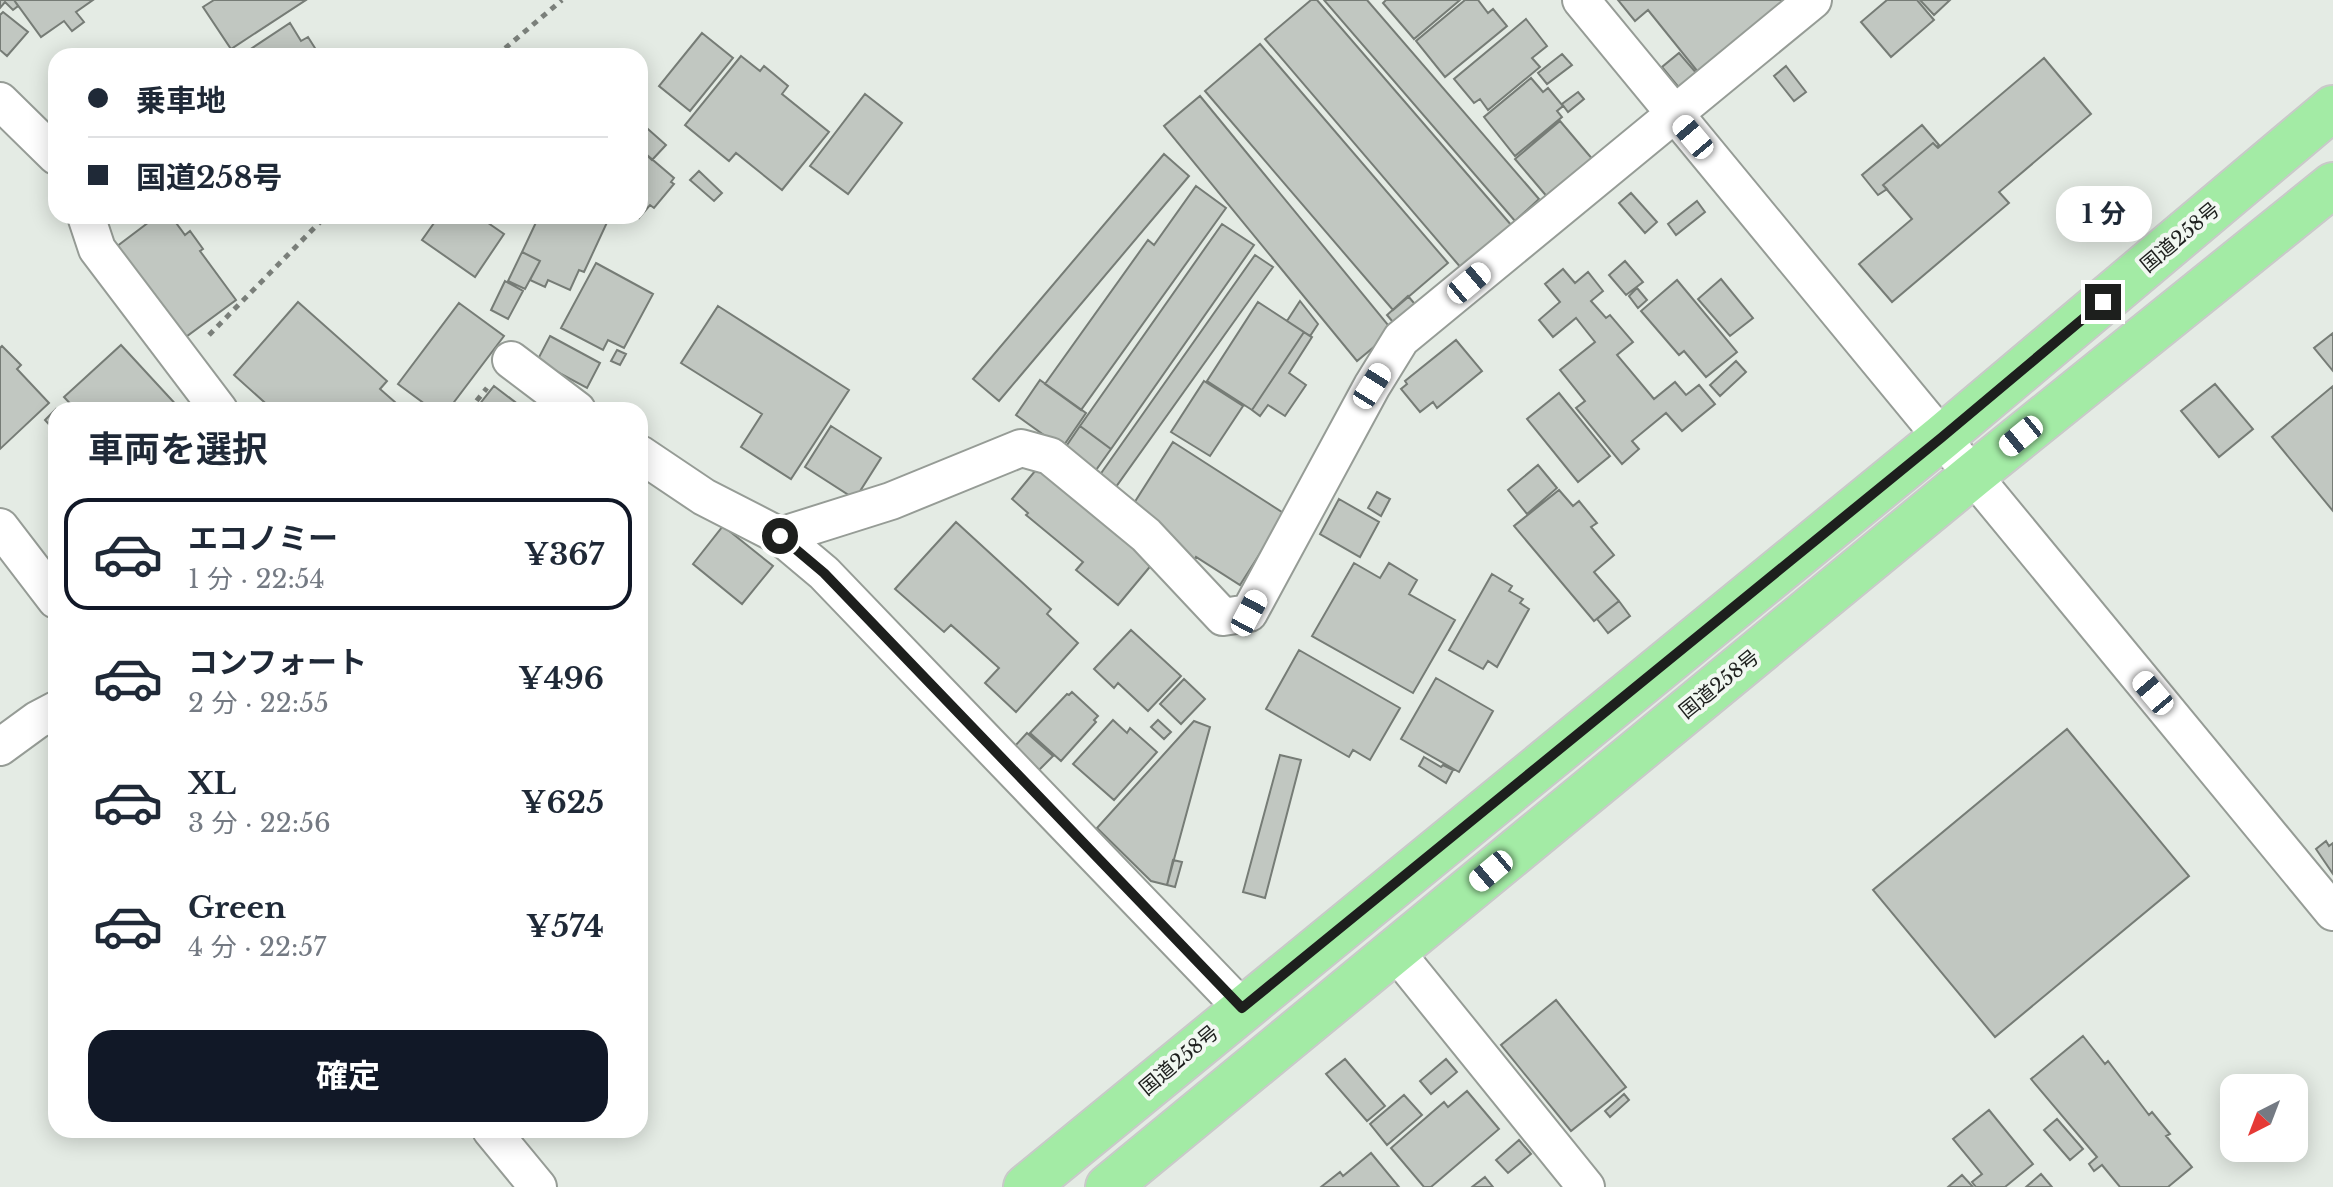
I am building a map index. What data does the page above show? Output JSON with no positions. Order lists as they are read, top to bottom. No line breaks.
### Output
{"streets":{"highway":["国道258号"]},"north":"bottom left","page":{"banner":["乗車地","国道258号"],"bubble":"1 分","heading":"車両を選択","list":[{"name":"エコノミー","note":"1 分 · 22:54","value":"¥367"},{"name":"コンフォート","note":"2 分 · 22:55","value":"¥496"},{"name":"XL","note":"3 分 · 22:56","value":"¥625"},{"name":"Green","note":"4 分 · 22:57","value":"¥574"}],"buttons":"確定"}}
